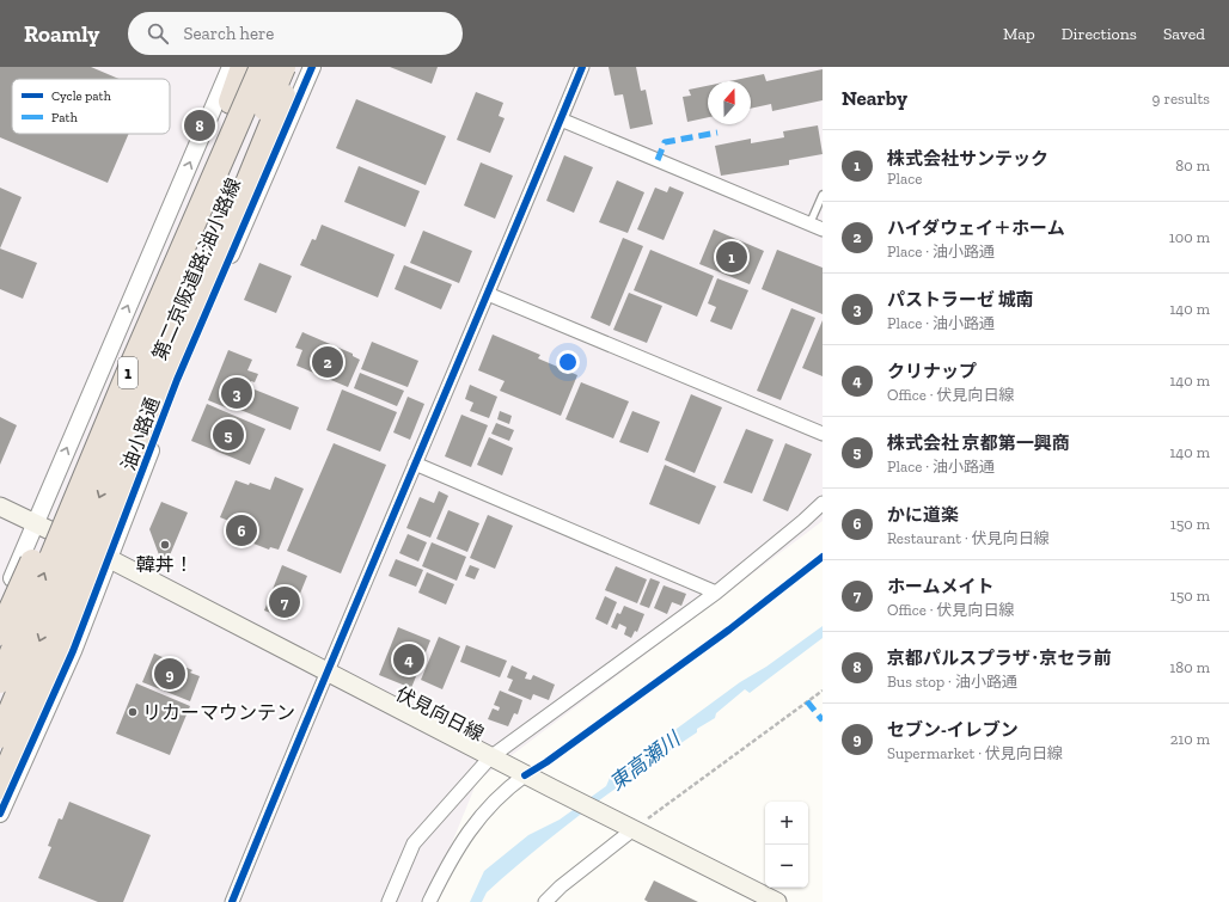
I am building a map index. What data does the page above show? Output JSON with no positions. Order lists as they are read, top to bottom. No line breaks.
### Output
{"streets":{"highway":["第二京阪道路;油小路線","1"],"main road":["伏見向日線"],"street":["油小路通"]},"crossings":[["油小路通","伏見向日線"]],"water":["東高瀬川"],"places":["韓丼！","リカーマウンテン"],"legend":["Cycle path","Path"],"north":"top","page":{"header":"Roamly","search":"Search here","nav":["Map","Directions","Saved"],"heading":["Nearby","9 results"],"pins":["8","1","2","3","5","6","7","4","9"],"list":[{"mark":"1","name":"株式会社サンテック","note":"Place","value":"80 m"},{"mark":"2","name":"ハイダウェイ＋ホーム","note":"Place · 油小路通","value":"100 m"},{"mark":"3","name":"パストラーゼ 城南","note":"Place · 油小路通","value":"140 m"},{"mark":"4","name":"クリナップ","note":"Office · 伏見向日線","value":"140 m"},{"mark":"5","name":"株式会社 京都第一興商","note":"Place · 油小路通","value":"140 m"},{"mark":"6","name":"かに道楽","note":"Restaurant · 伏見向日線","value":"150 m"},{"mark":"7","name":"ホームメイト","note":"Office · 伏見向日線","value":"150 m"},{"mark":"8","name":"京都パルスプラザ･京セラ前","note":"Bus stop · 油小路通","value":"180 m"},{"mark":"9","name":"セブン-イレブン","note":"Supermarket · 伏見向日線","value":"210 m"}],"map_buttons":["+","−"]}}
